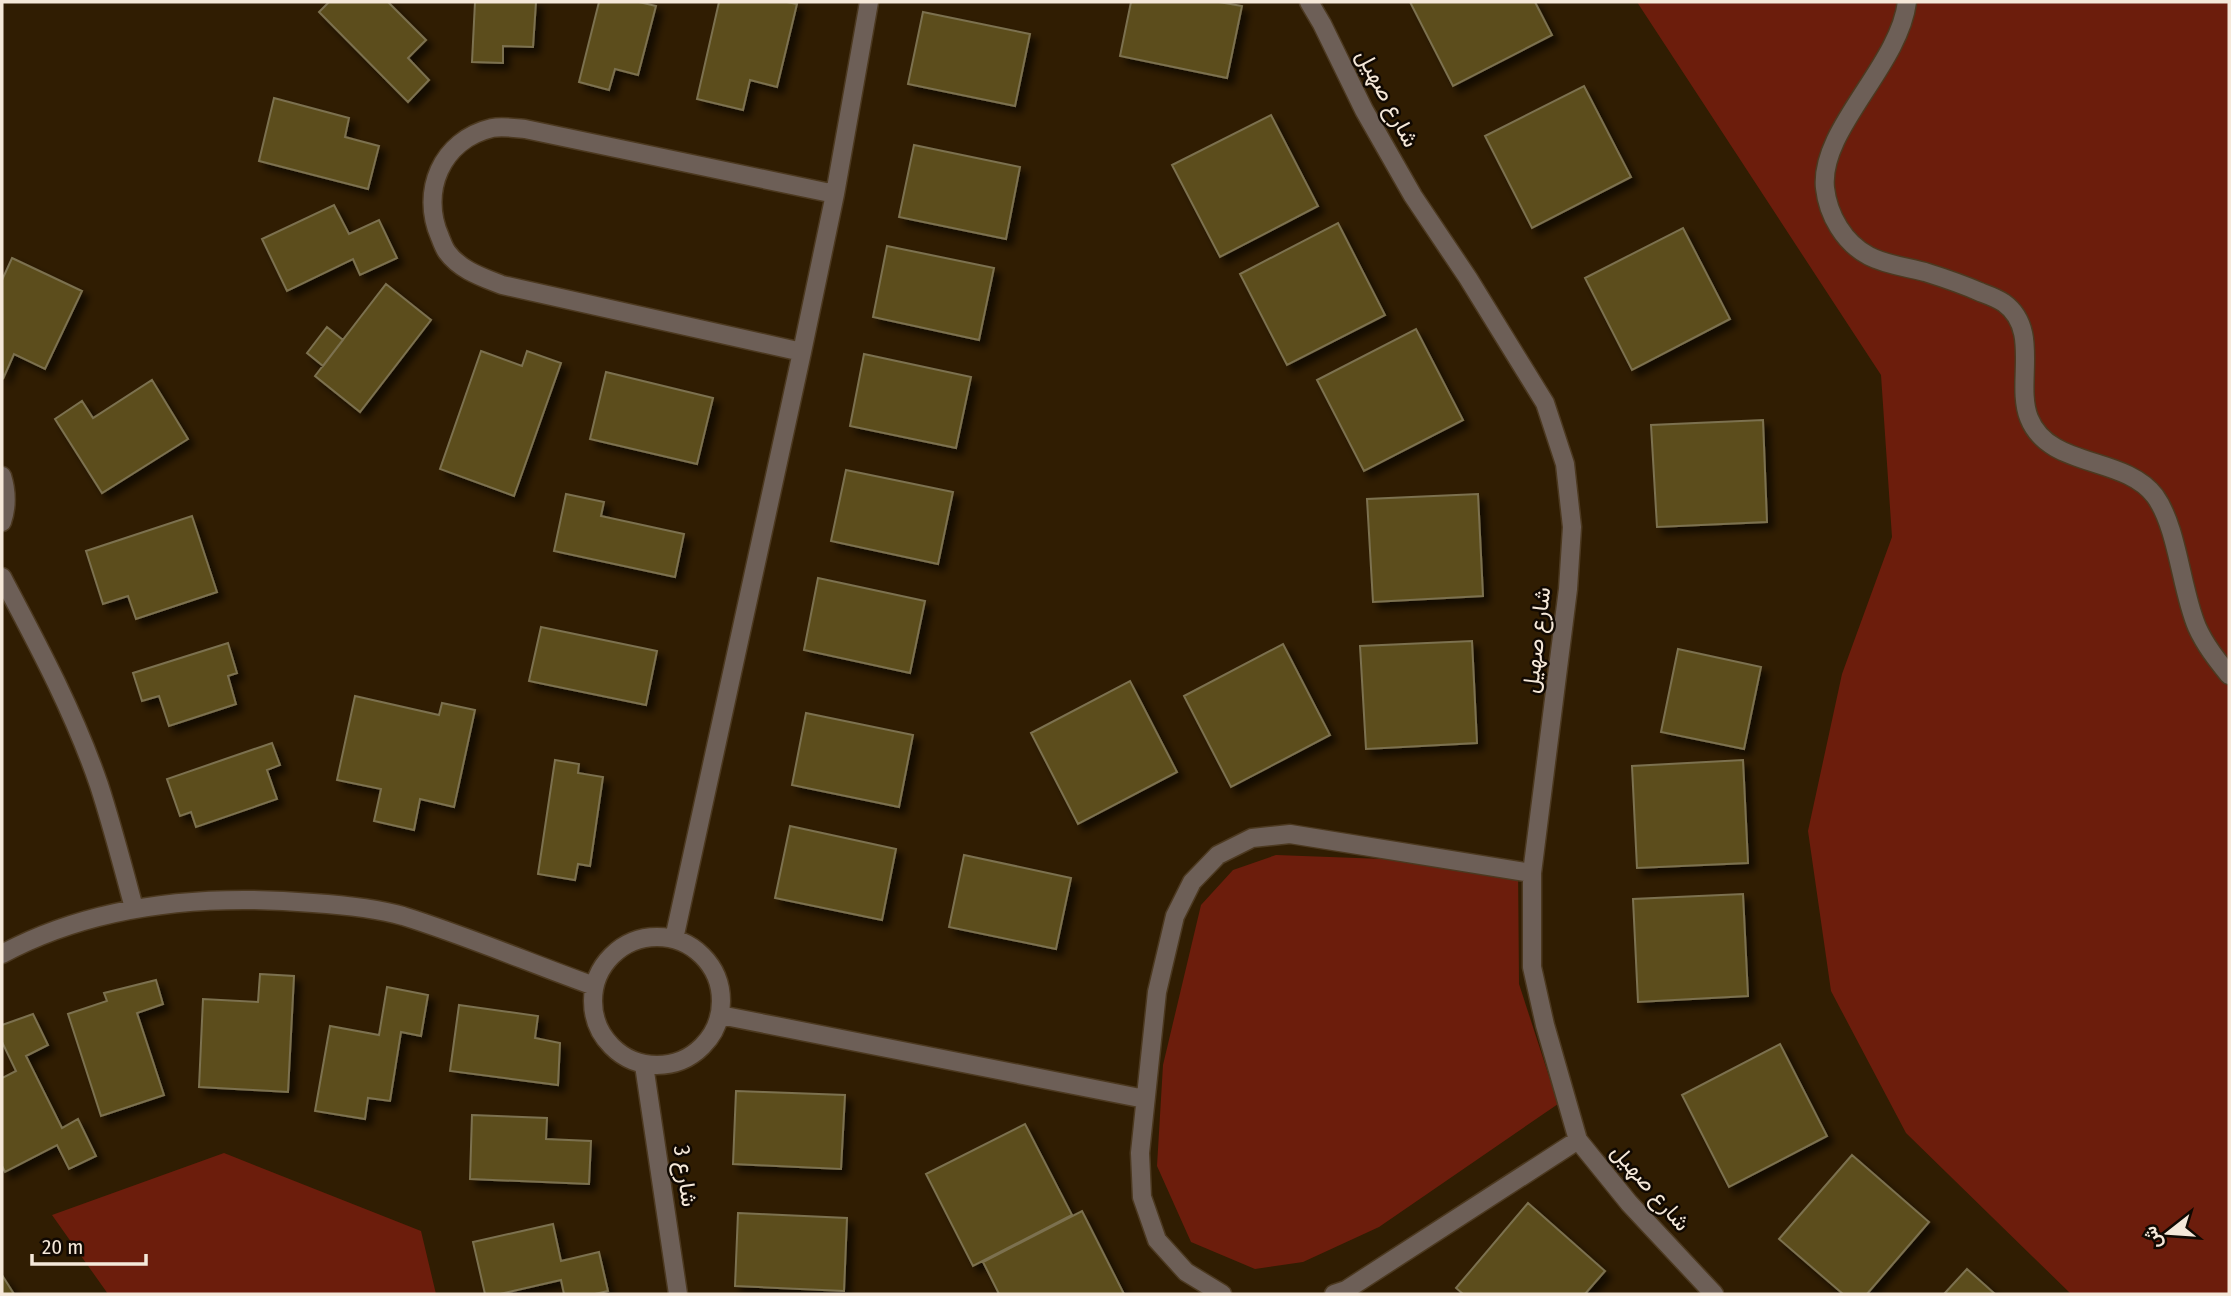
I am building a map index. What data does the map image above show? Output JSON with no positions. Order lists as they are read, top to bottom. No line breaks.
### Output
{"streets":{"street":["شارع صهيل","3 شارع"]},"scale_bar":"20 m","north":"left"}
